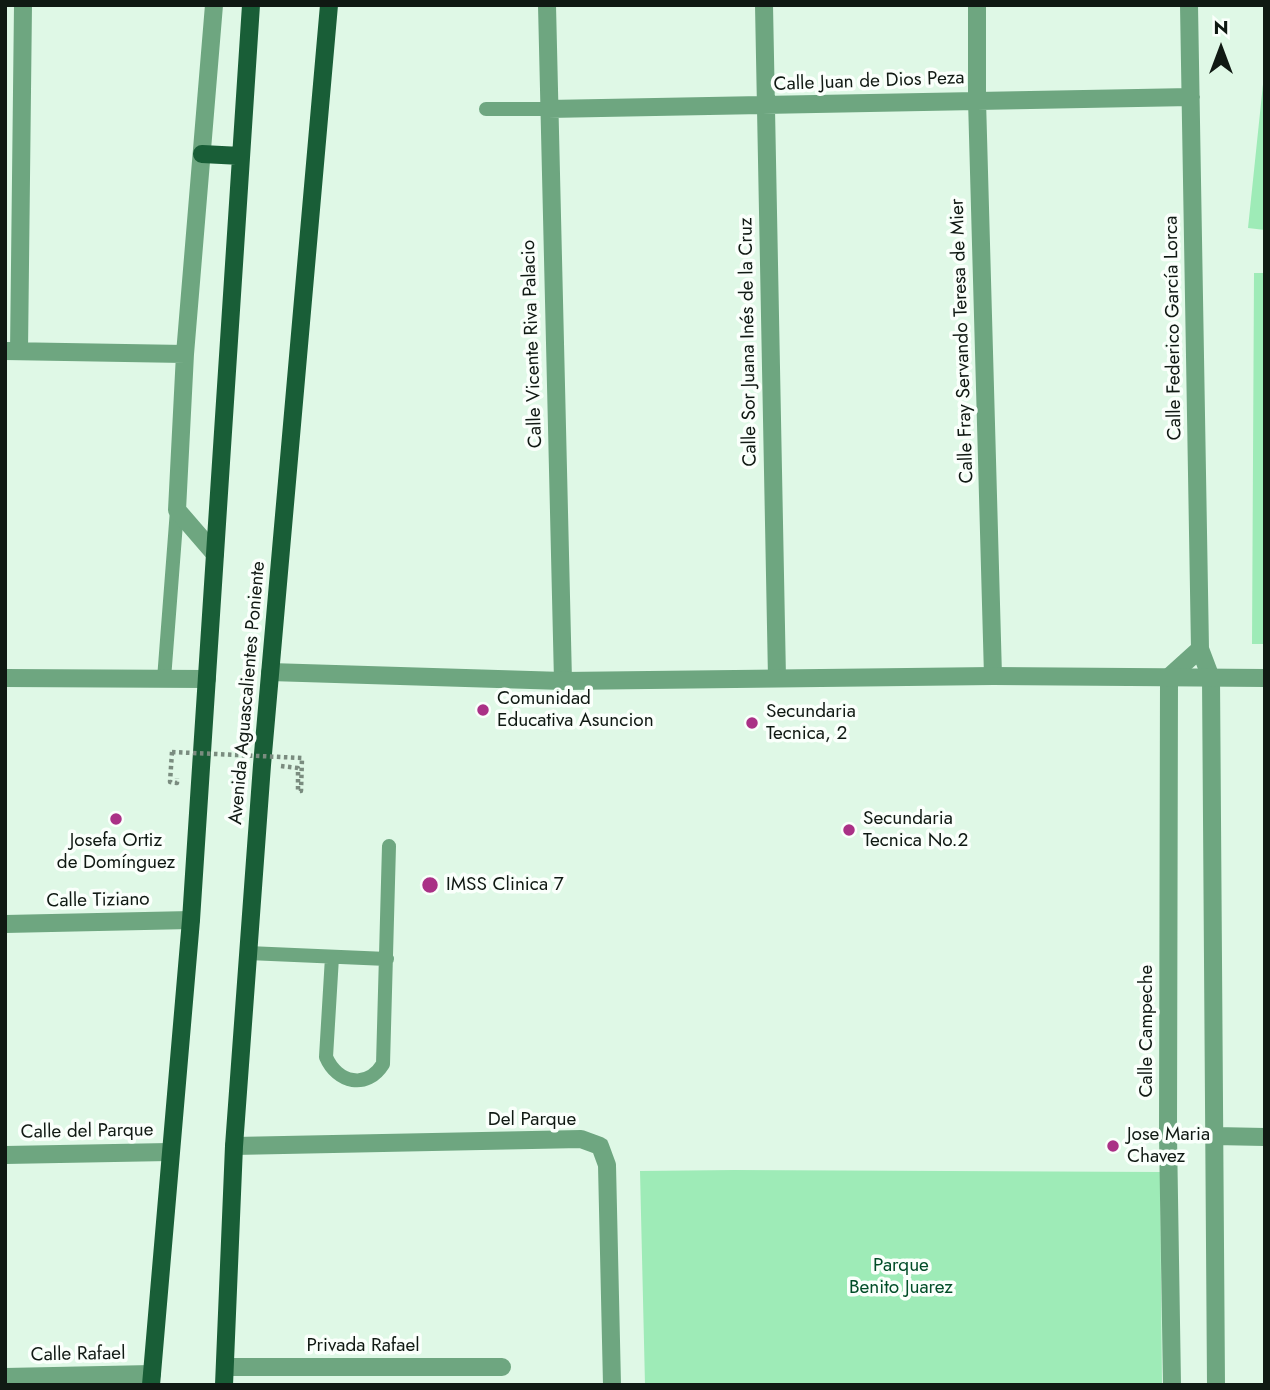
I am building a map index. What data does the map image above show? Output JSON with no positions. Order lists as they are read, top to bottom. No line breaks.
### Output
{"streets":{"main road":["Avenida Aguascalientes Poniente"],"street":["Calle Juan de Dios Peza","Calle Federico García Lorca","Calle Fray Servando Teresa de Mier","Calle Sor Juana Inés de la Cruz","Calle Vicente Riva Palacio","Calle Tiziano","Calle Campeche","Del Parque","Calle del Parque","Privada Rafael","Calle Rafael"]},"crossings":[["Calle Juan de Dios Peza","Calle Federico García Lorca"],["Calle Juan de Dios Peza","Calle Fray Servando Teresa de Mier"],["Calle Juan de Dios Peza","Calle Sor Juana Inés de la Cruz"],["Calle Juan de Dios Peza","Calle Vicente Riva Palacio"],["Avenida Aguascalientes Poniente","Calle Tiziano"],["Avenida Aguascalientes Poniente","Del Parque"],["Avenida Aguascalientes Poniente","Calle del Parque"],["Avenida Aguascalientes Poniente","Privada Rafael"],["Avenida Aguascalientes Poniente","Calle Rafael"]],"parks":["Parque Benito Juarez"],"places":["Comunidad Educativa Asuncion","Secundaria Tecnica, 2","Josefa Ortiz de Domínguez","Secundaria Tecnica No.2","IMSS Clinica 7","Jose Maria Chavez"],"north":"top"}
